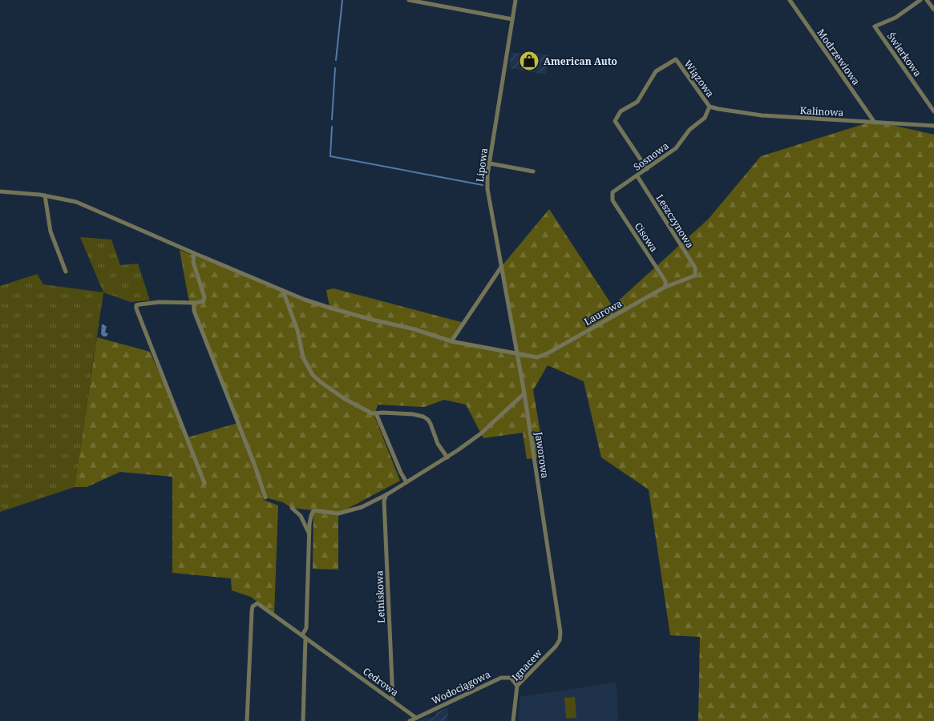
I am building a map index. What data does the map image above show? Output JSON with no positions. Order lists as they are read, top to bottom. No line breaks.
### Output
{"streets":{"street":["Świerkowa","Modrzewiowa","Wiązowa","Kalinowa","Sosnowa","Lipowa","Leszczynowa","Cisowa","Laurowa","Jaworowa","Letniskowa","Ignacew","Cedrowa","Wodociągowa"]},"crossings":[["Modrzewiowa","Kalinowa"],["Wiązowa","Kalinowa"],["Wiązowa","Sosnowa"],["Kalinowa","Sosnowa"],["Sosnowa","Leszczynowa"],["Sosnowa","Cisowa"],["Lipowa","Jaworowa"],["Leszczynowa","Laurowa"],["Cisowa","Laurowa"],["Laurowa","Jaworowa"],["Jaworowa","Ignacew"],["Letniskowa","Cedrowa"],["Ignacew","Wodociągowa"],["Cedrowa","Wodociągowa"]],"places":{"shop":["American Auto"]}}
